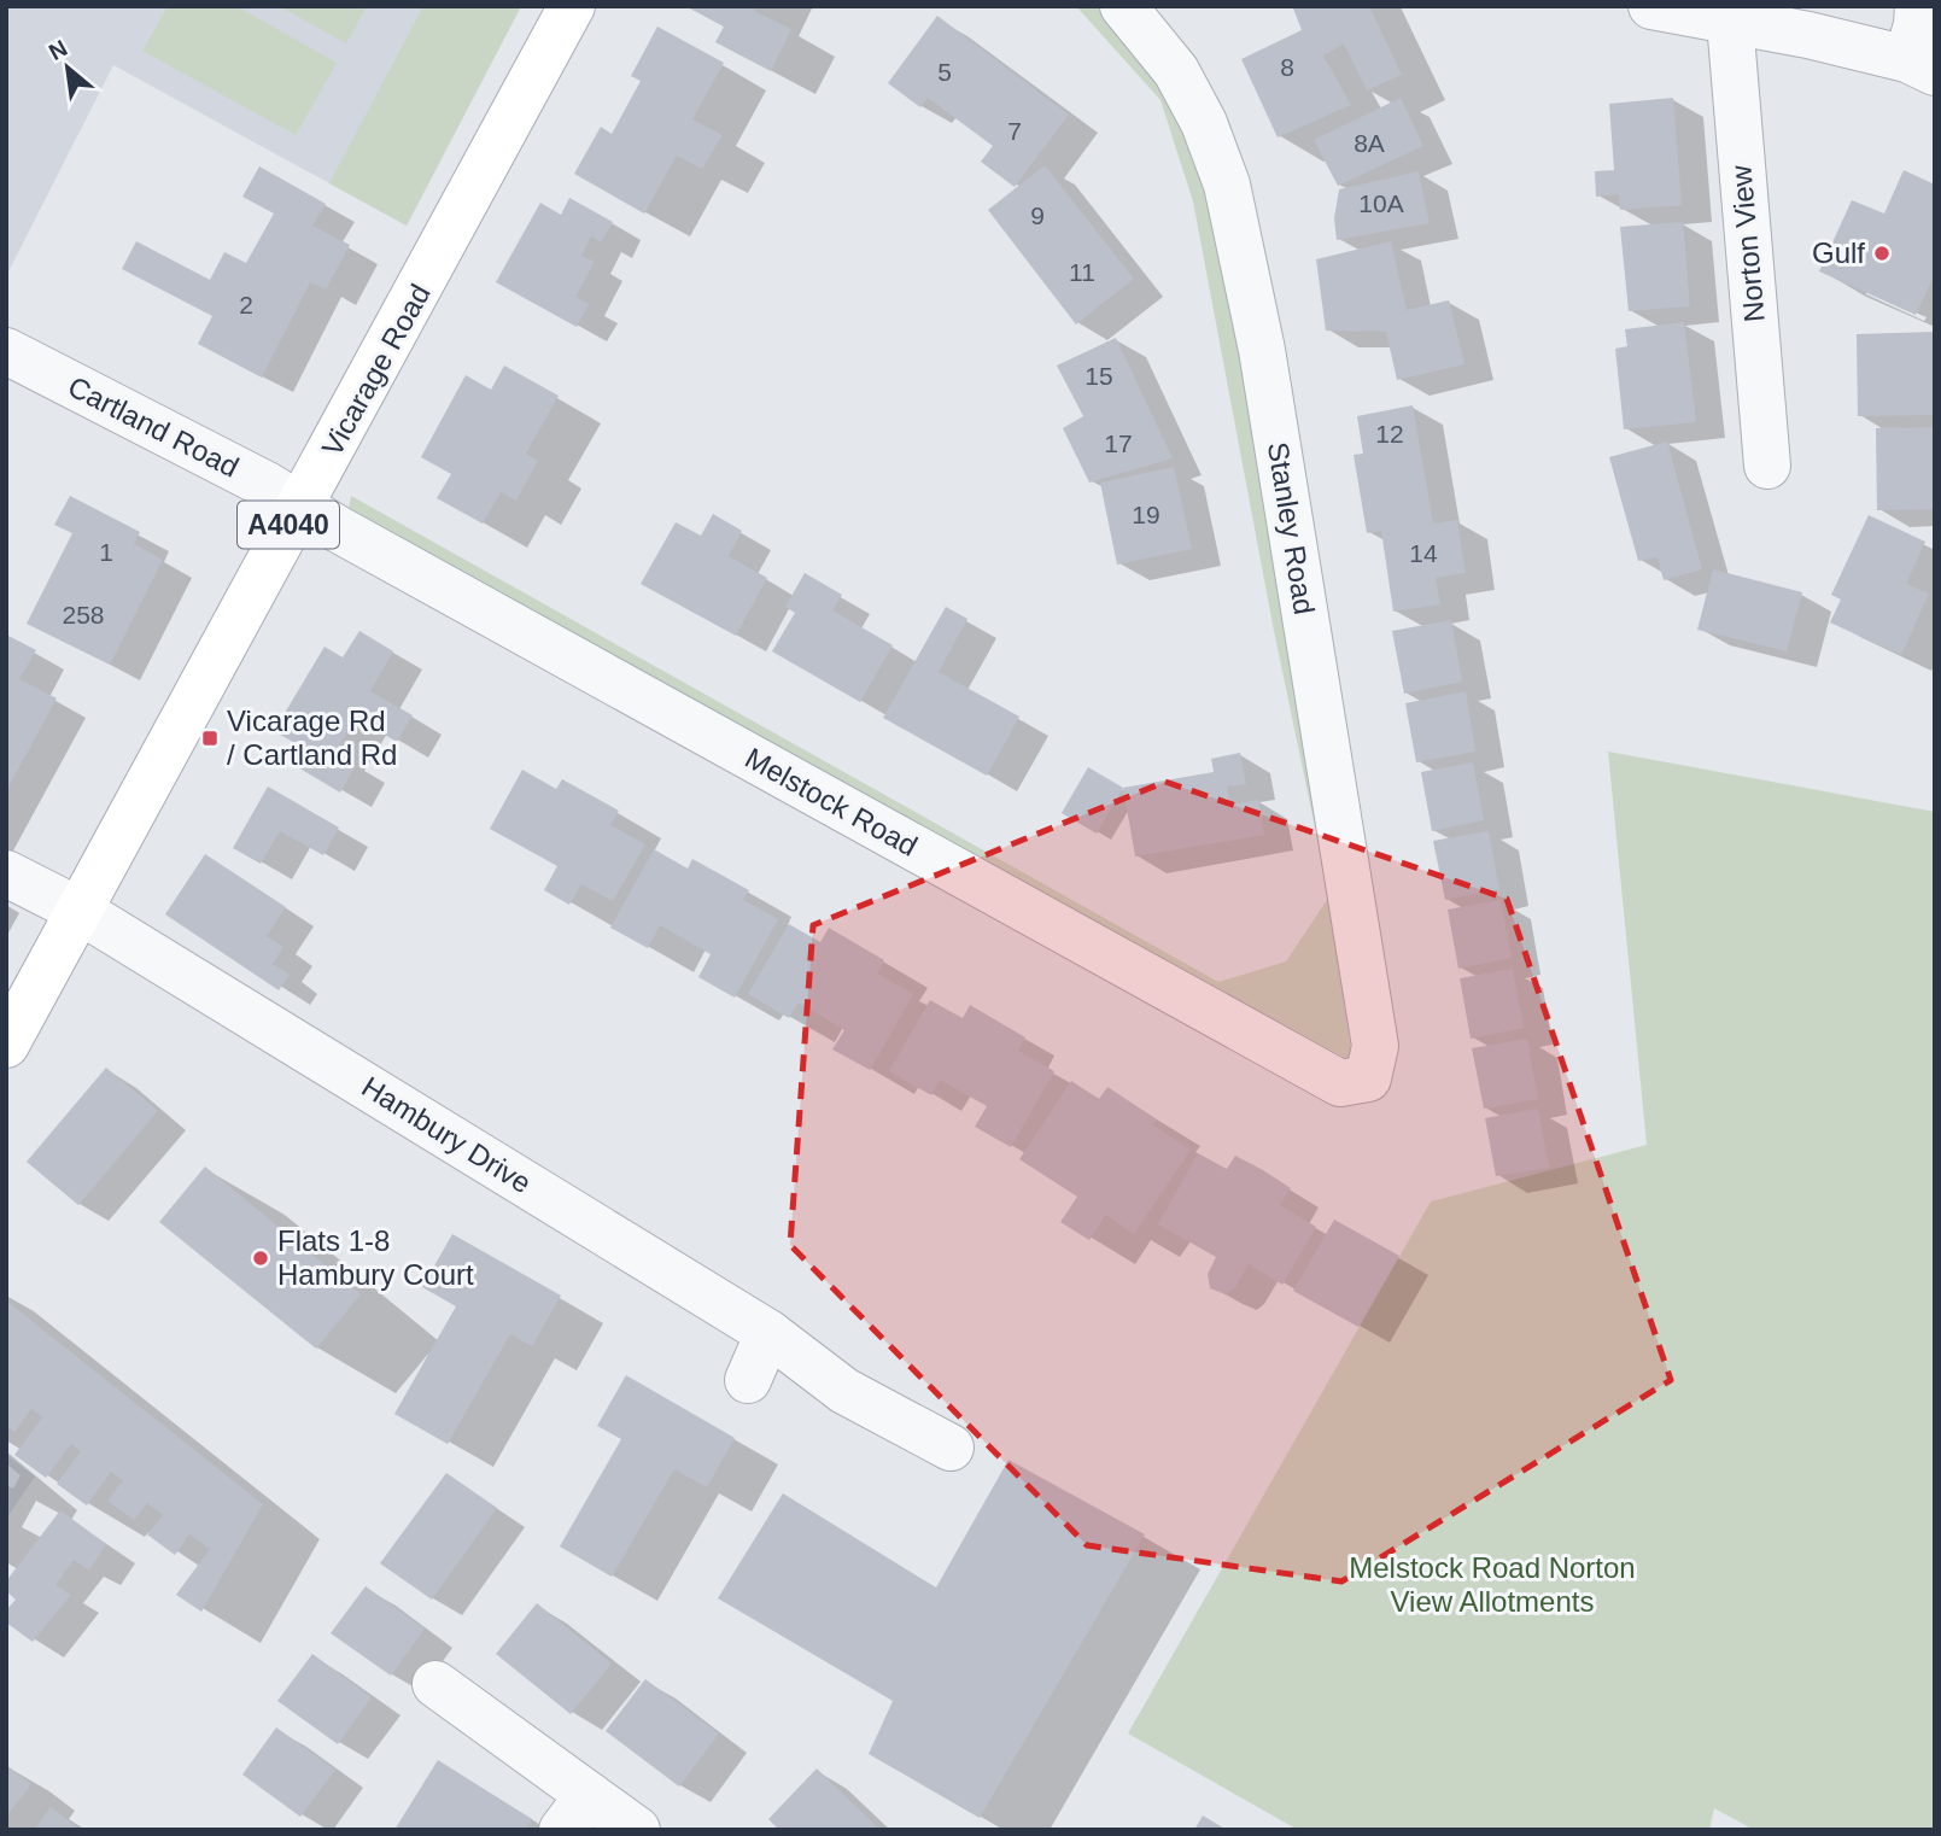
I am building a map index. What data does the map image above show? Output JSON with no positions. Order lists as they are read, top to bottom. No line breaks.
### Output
{"streets":{"main road":["Vicarage Road","A4040"],"street":["Norton View","Cartland Road","Stanley Road","Melstock Road","Hambury Drive"]},"crossings":[["Vicarage Road","Cartland Road"],["Vicarage Road","Melstock Road"],["Vicarage Road","Hambury Drive"],["Cartland Road","Melstock Road"],["Stanley Road","Melstock Road"]],"parks":["Melstock Road Norton View Allotments"],"places":{"other":["Gulf","Flats 1-8 Hambury Court"],"transit":["Vicarage Rd / Cartland Rd"]},"house_numbers":["8","5","7","8A","10A","9","11","2","15","12","17","19","1","14","258"],"north":"top left"}
